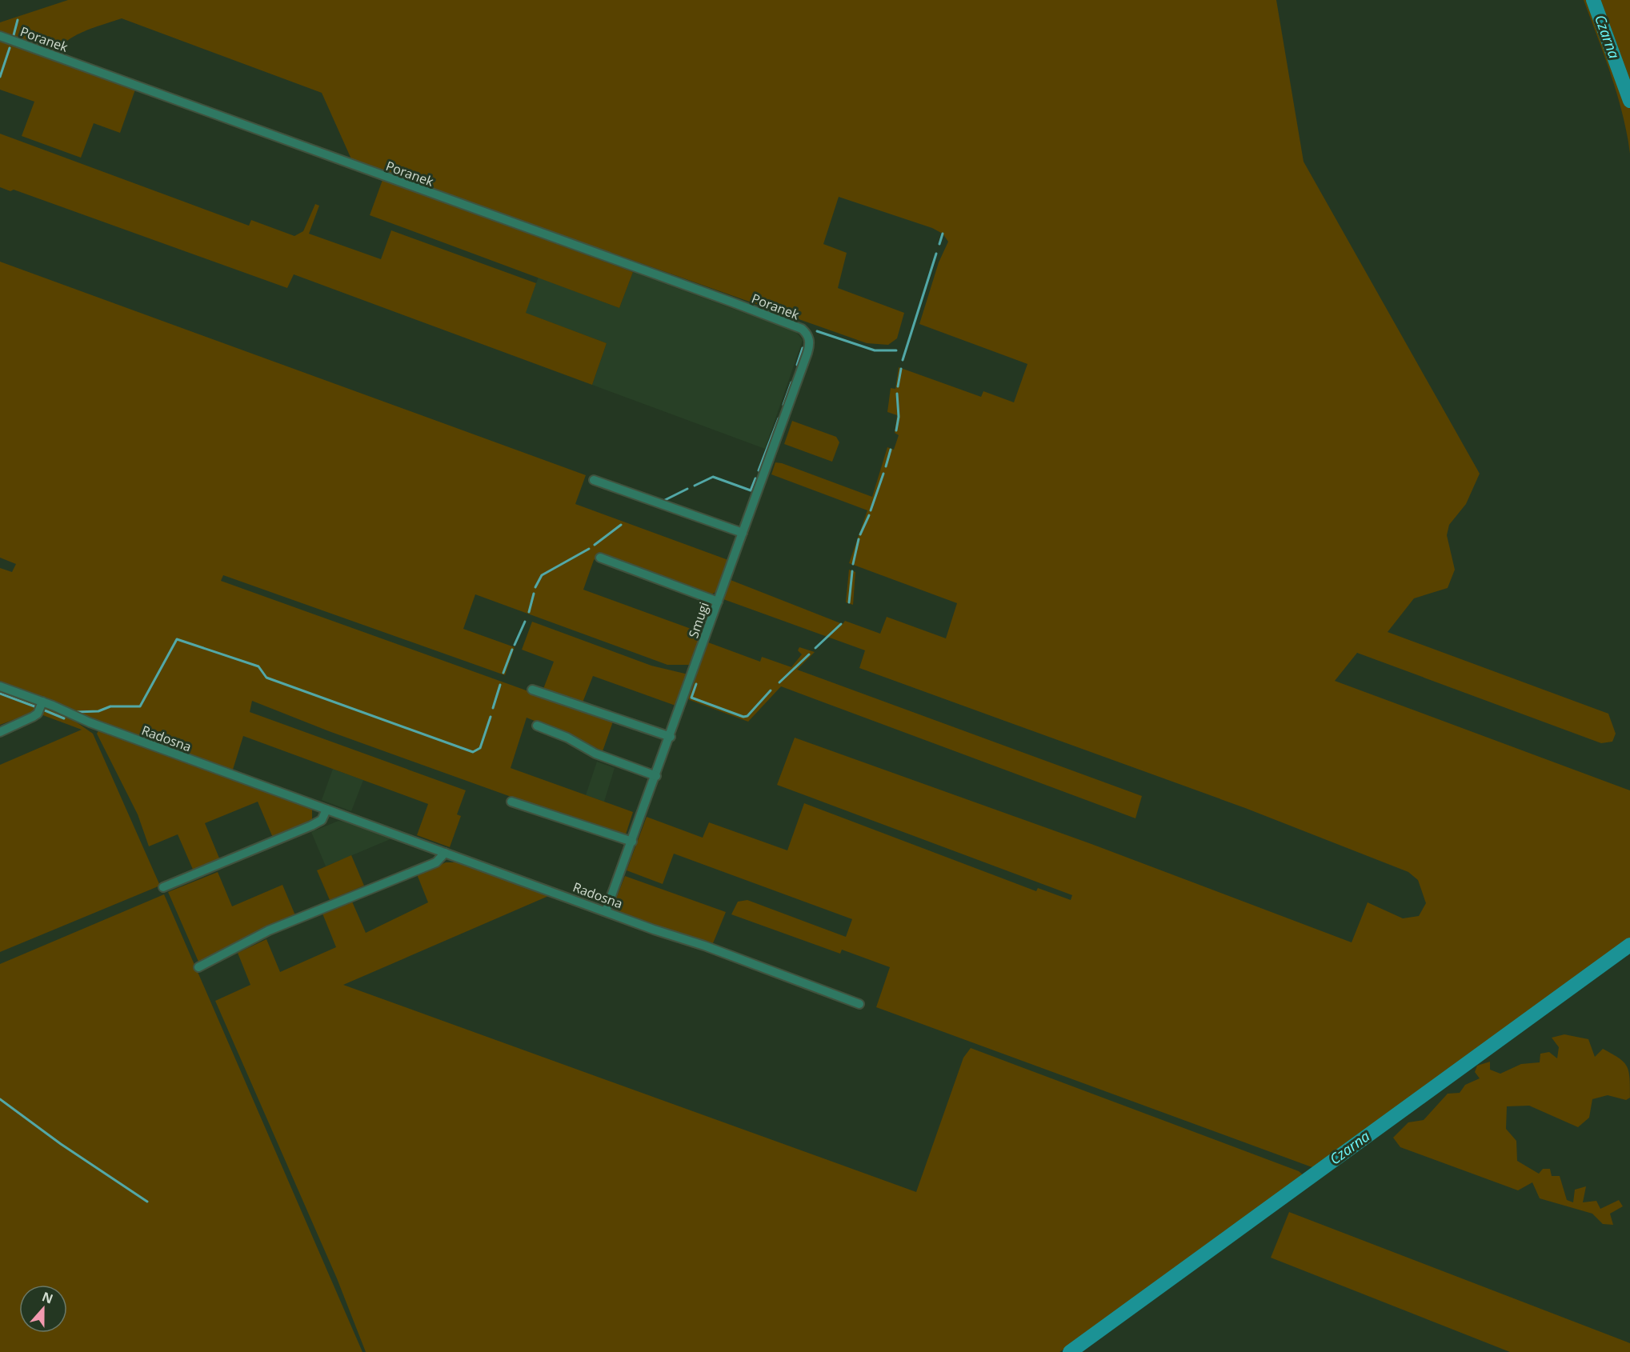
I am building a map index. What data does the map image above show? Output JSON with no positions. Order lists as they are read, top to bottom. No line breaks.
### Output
{"streets":{"street":["Poranek","Smugi","Radosna"]},"crossings":[["Poranek","Smugi"],["Smugi","Radosna"]],"water":["Czarna"],"north":"top"}
